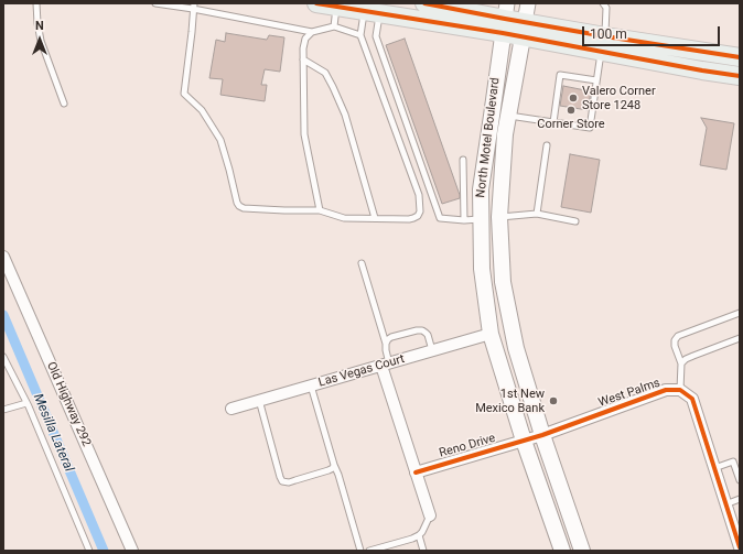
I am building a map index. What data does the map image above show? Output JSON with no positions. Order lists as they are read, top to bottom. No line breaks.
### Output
{"streets":{"main road":["North Motel Boulevard"],"street":["Las Vegas Court","West Palms","Old Highway 292","Reno Drive"]},"crossings":[["North Motel Boulevard","Las Vegas Court"],["North Motel Boulevard","West Palms"],["North Motel Boulevard","Reno Drive"],["West Palms","Reno Drive"]],"water":["Mesilla Lateral"],"places":["Valero Corner Store 1248","Corner Store","1st New Mexico Bank"],"scale_bar":"100 m","north":"top"}
